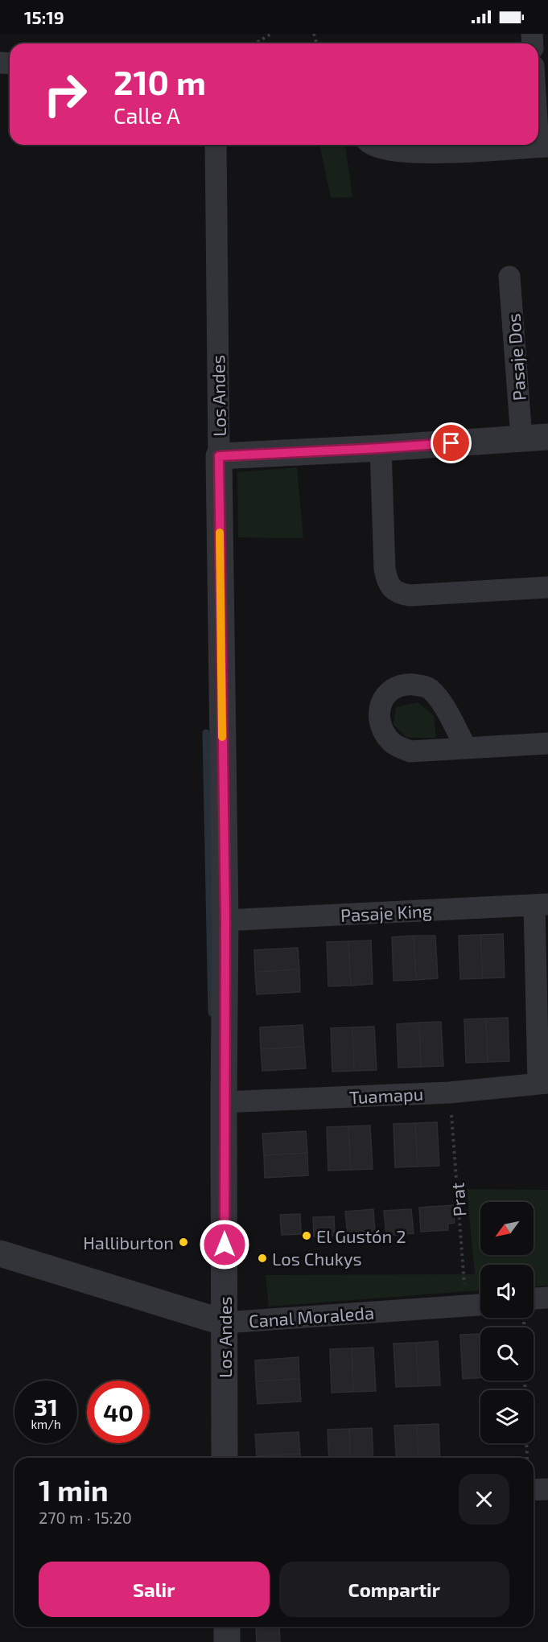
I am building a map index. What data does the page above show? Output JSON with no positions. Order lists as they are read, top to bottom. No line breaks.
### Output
{"streets":{"street":["Pasaje Dos","Los Andes","Pasaje King","Tuamapu","Canal Moraleda"],"path":["Prat"]},"crossings":[["Los Andes","Pasaje King"],["Los Andes","Tuamapu"],["Los Andes","Canal Moraleda"],["Tuamapu","Prat"],["Prat","Canal Moraleda"]],"places":["El Gustón 2","Halliburton","Los Chukys"],"north":"bottom left","page":{"status":"15:19","turn":["210 m","Calle A"],"speed":"31 km/h","limit":"40","heading":["1 min","270 m · 15:20"],"buttons":["Salir","Compartir"]}}
